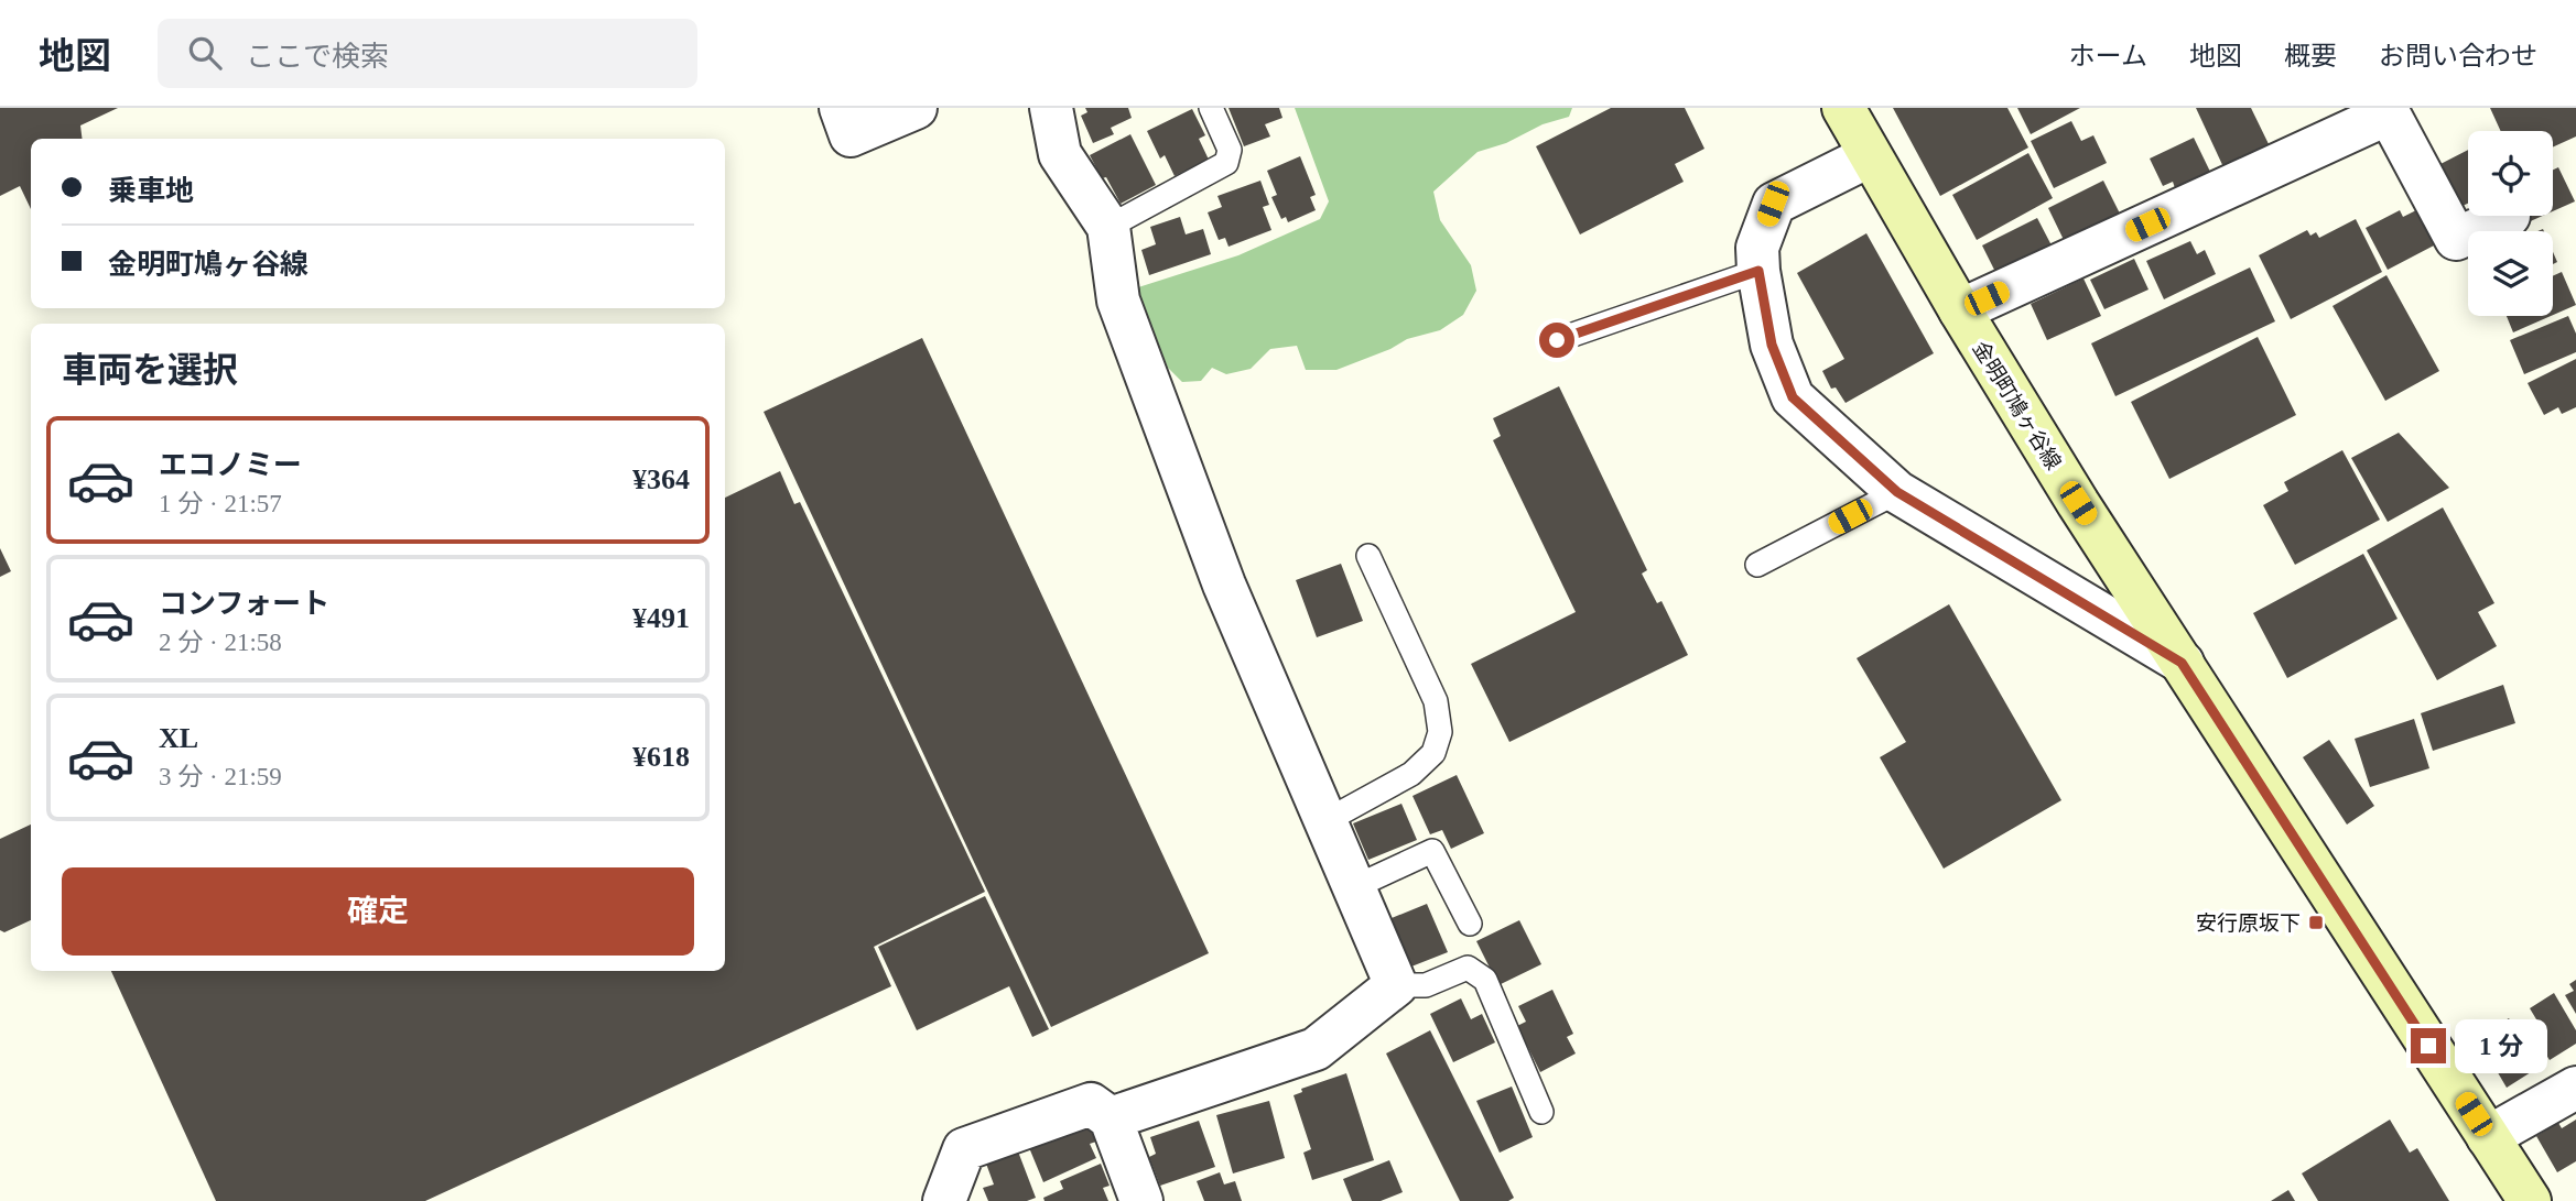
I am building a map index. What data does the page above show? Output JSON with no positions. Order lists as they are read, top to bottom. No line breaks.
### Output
{"streets":{"main road":["金明町鳩ヶ谷線"]},"places":{"transit":["安行原坂下"]},"page":{"header":"地図","search":"ここで検索","nav":["ホーム","地図","概要","お問い合わせ"],"banner":["乗車地","金明町鳩ヶ谷線"],"heading":"車両を選択","list":[{"name":"エコノミー","note":"1 分 · 21:57","value":"¥364"},{"name":"コンフォート","note":"2 分 · 21:58","value":"¥491"},{"name":"XL","note":"3 分 · 21:59","value":"¥618"}],"buttons":"確定","bubble":"1 分"}}
